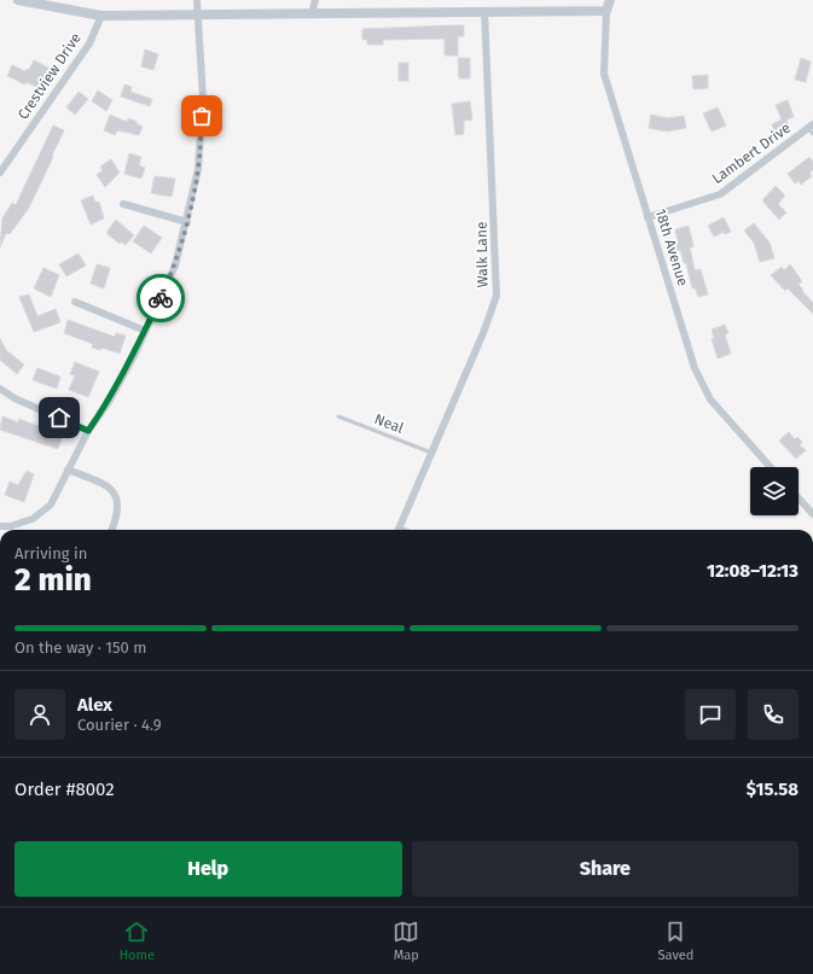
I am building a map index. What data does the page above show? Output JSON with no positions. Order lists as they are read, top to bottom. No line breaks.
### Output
{"streets":{"street":["Crestview Drive","Lambert Drive","18th Avenue","Walk Lane"],"lane":["Neal"]},"crossings":[["Lambert Drive","18th Avenue"],["Walk Lane","Neal"]],"page":{"heading":["2 min","Arriving in","12:08–12:13"],"panel":["Alex","Courier · 4.9","Order #8002","$15.58"],"bar":"On the way · 150 m","buttons":["Help","Share"],"tabs":["Home","Map","Saved"]}}
